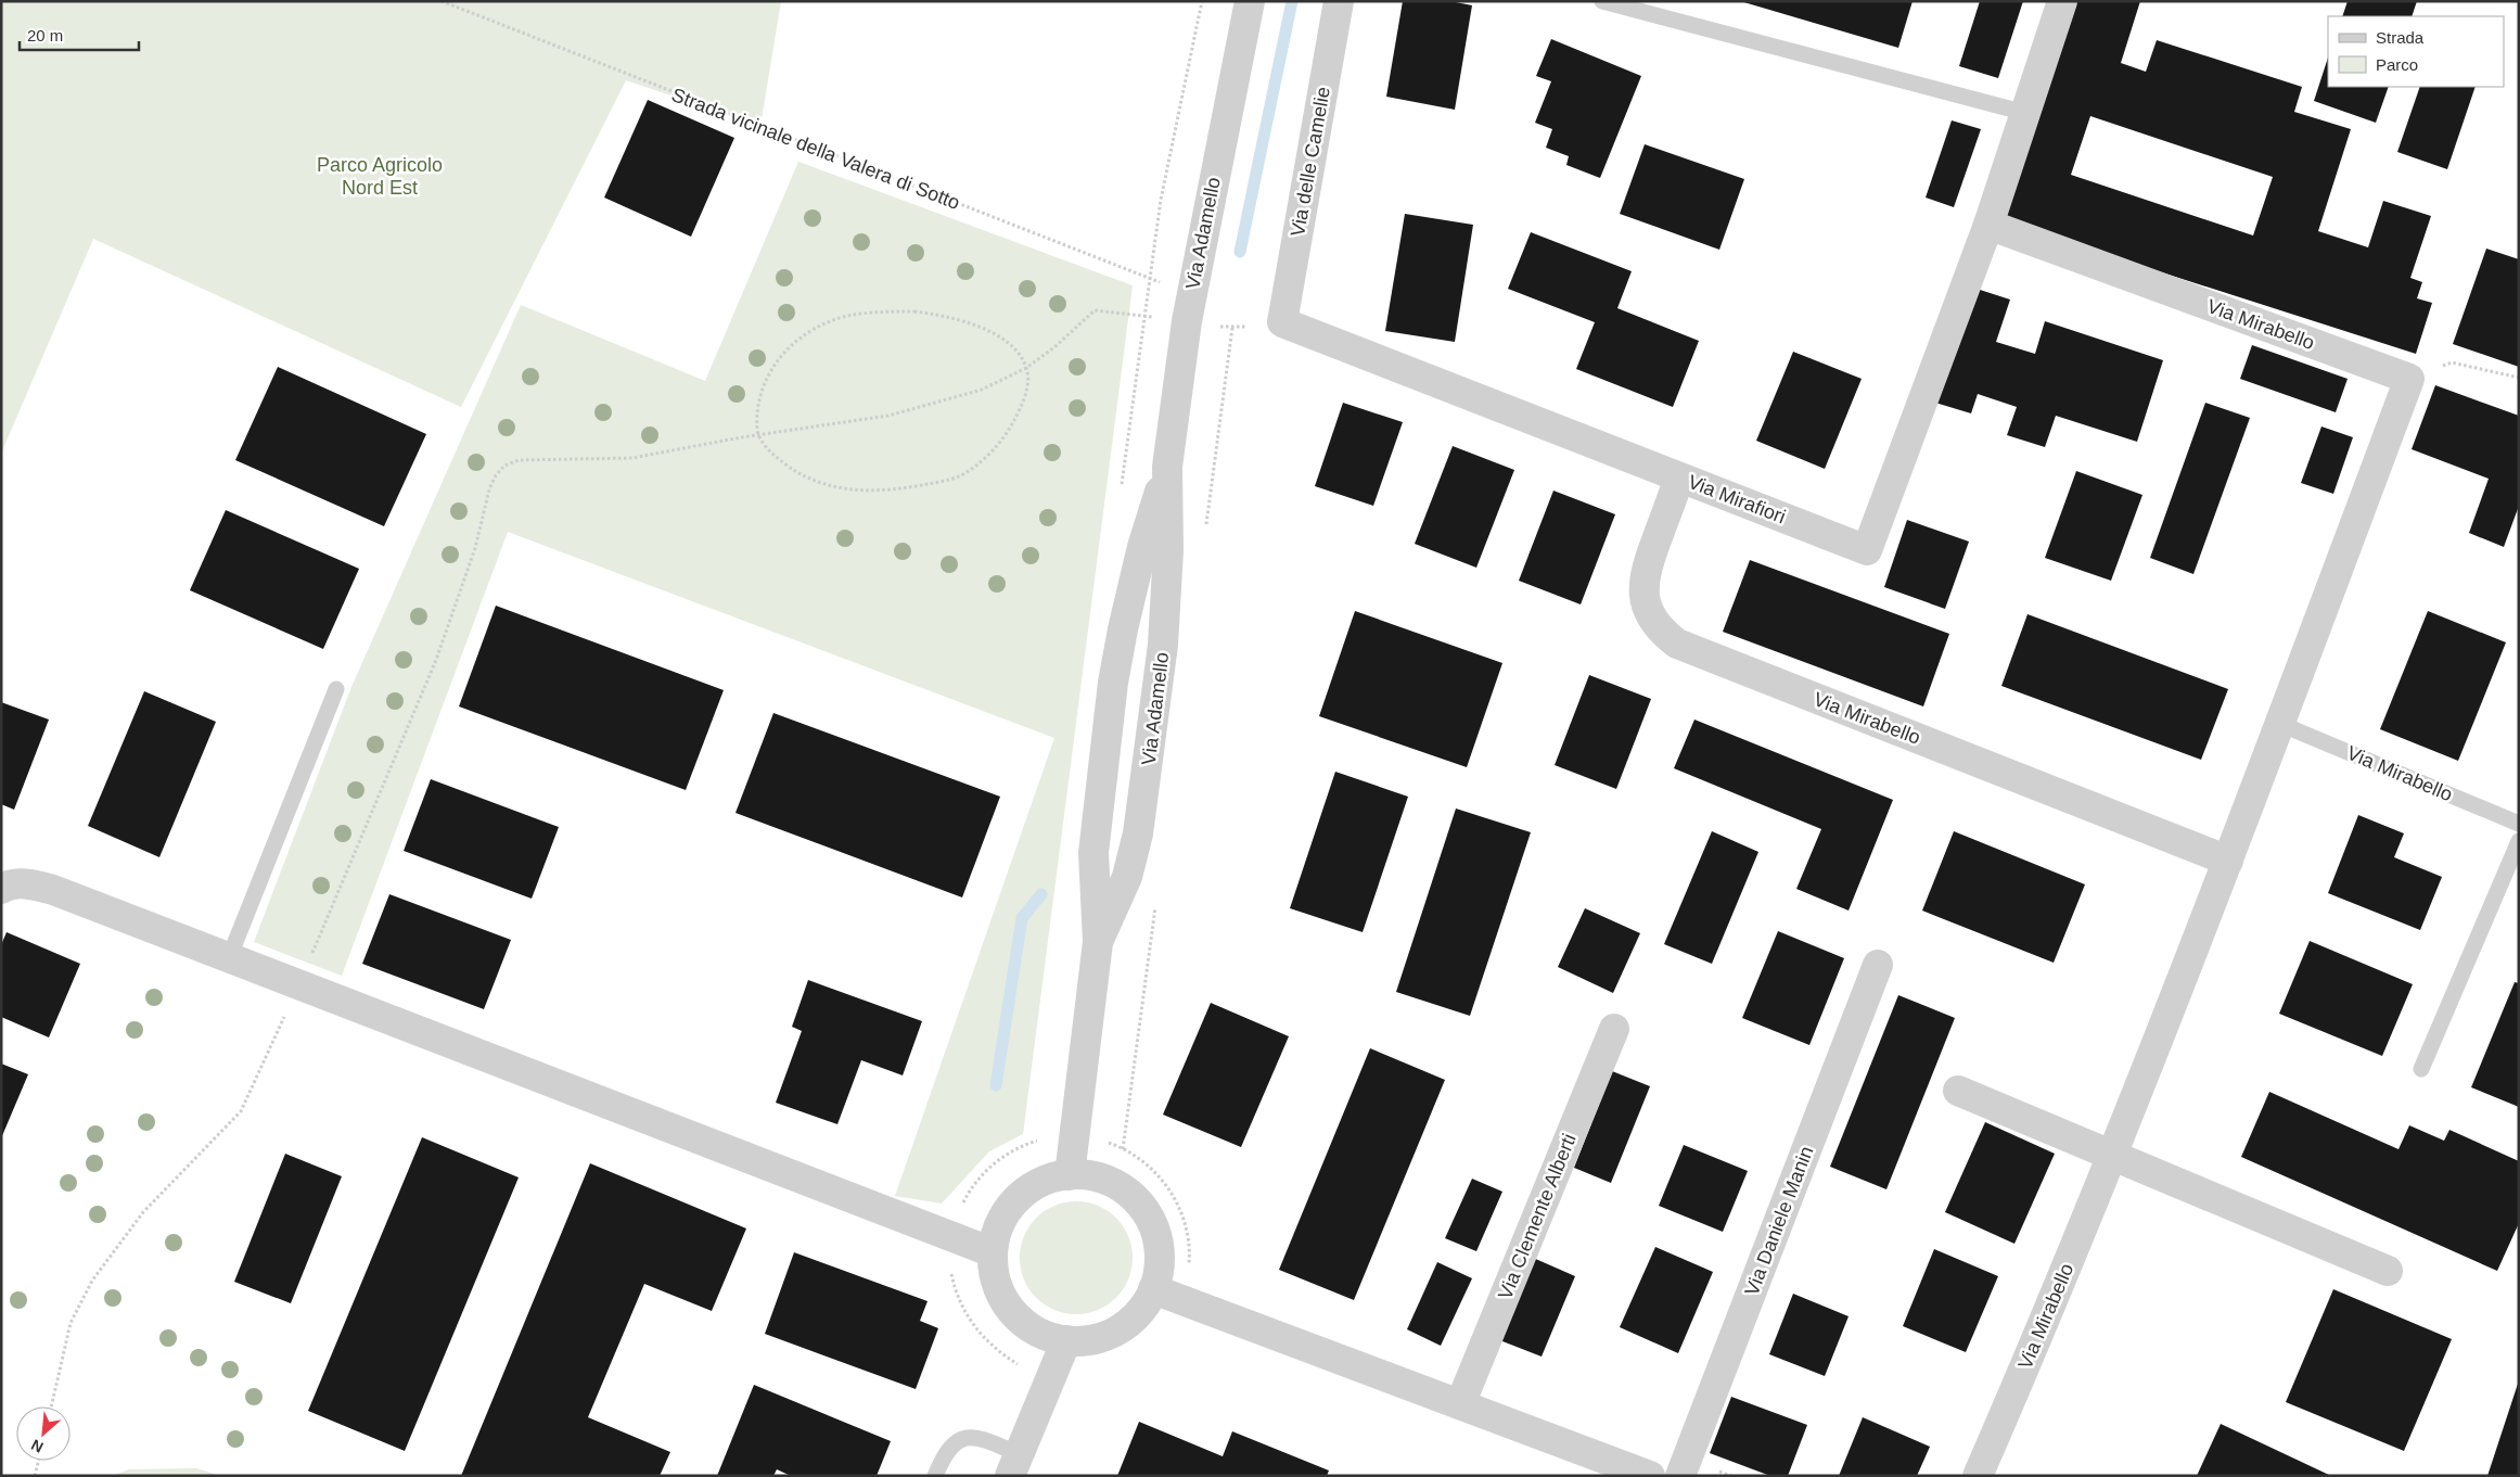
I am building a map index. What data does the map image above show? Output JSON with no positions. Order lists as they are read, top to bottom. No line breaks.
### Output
{"streets":{"street":["Via delle Camelie","Via Adamello","Via Mirabello","Via Mirafiori","Via Clemente Alberti","Via Daniele Manin"],"path":["Strada vicinale della Valera di Sotto"]},"crossings":[["Strada vicinale della Valera di Sotto","Via Adamello"],["Via delle Camelie","Via Mirafiori"],["Via Mirabello","Via Mirafiori"]],"parks":["Parco Agricolo Nord Est"],"legend":["Strada","Parco"],"scale_bar":"20 m","north":"bottom left"}
